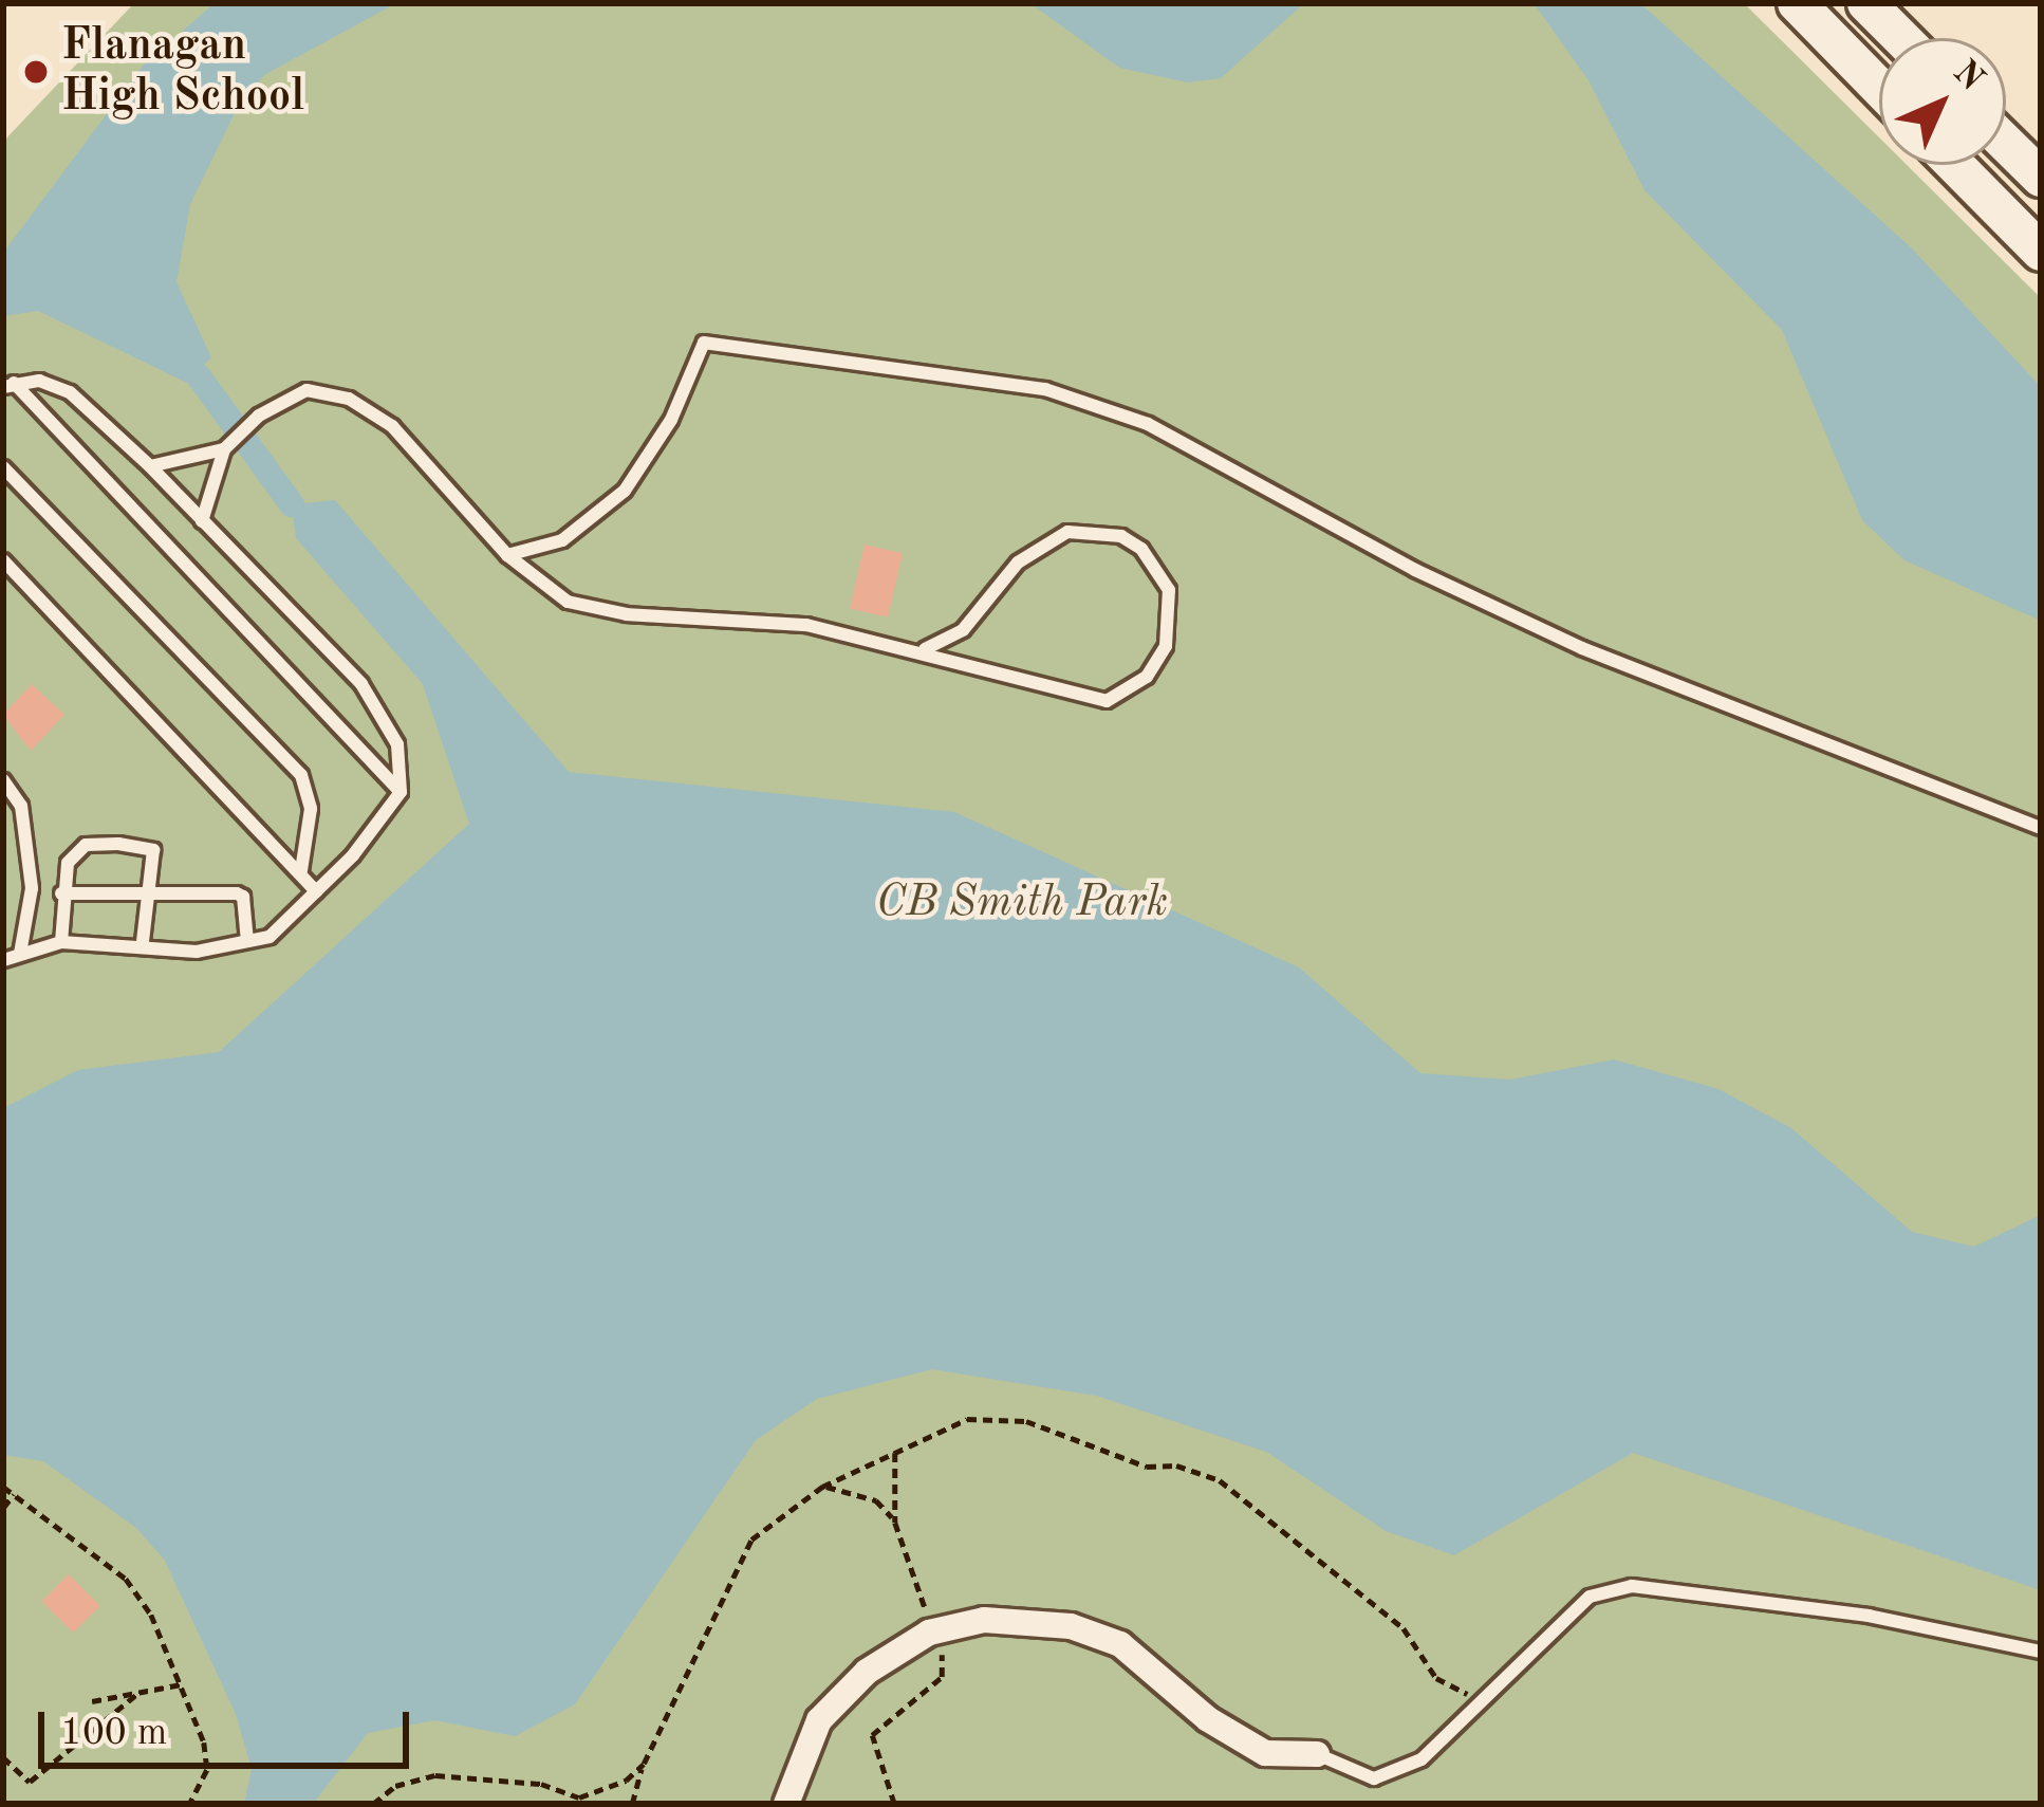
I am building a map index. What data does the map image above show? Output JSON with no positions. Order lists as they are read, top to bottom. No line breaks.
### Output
{"parks":["CB Smith Park"],"places":["Flanagan High School"],"scale_bar":"100 m","north":"top right"}
